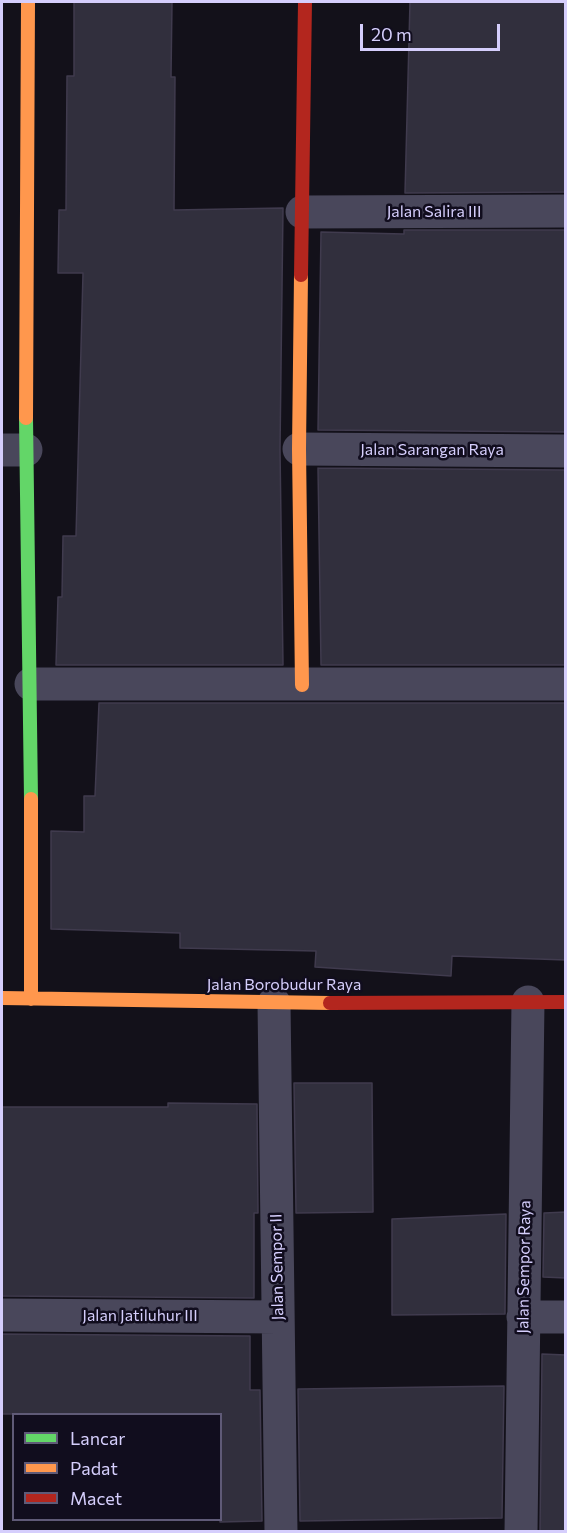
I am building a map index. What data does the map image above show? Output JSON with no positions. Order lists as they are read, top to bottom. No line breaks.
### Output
{"streets":{"street":["Jalan Salira III","Jalan Sarangan Raya","Jalan Borobudur Raya","Jalan Sempor II","Jalan Sempor Raya","Jalan Jatiluhur III"]},"crossings":[["Jalan Borobudur Raya","Jalan Sempor II"],["Jalan Borobudur Raya","Jalan Sempor Raya"],["Jalan Sempor II","Jalan Jatiluhur III"]],"legend":["Lancar","Padat","Macet"],"scale_bar":"20 m"}
